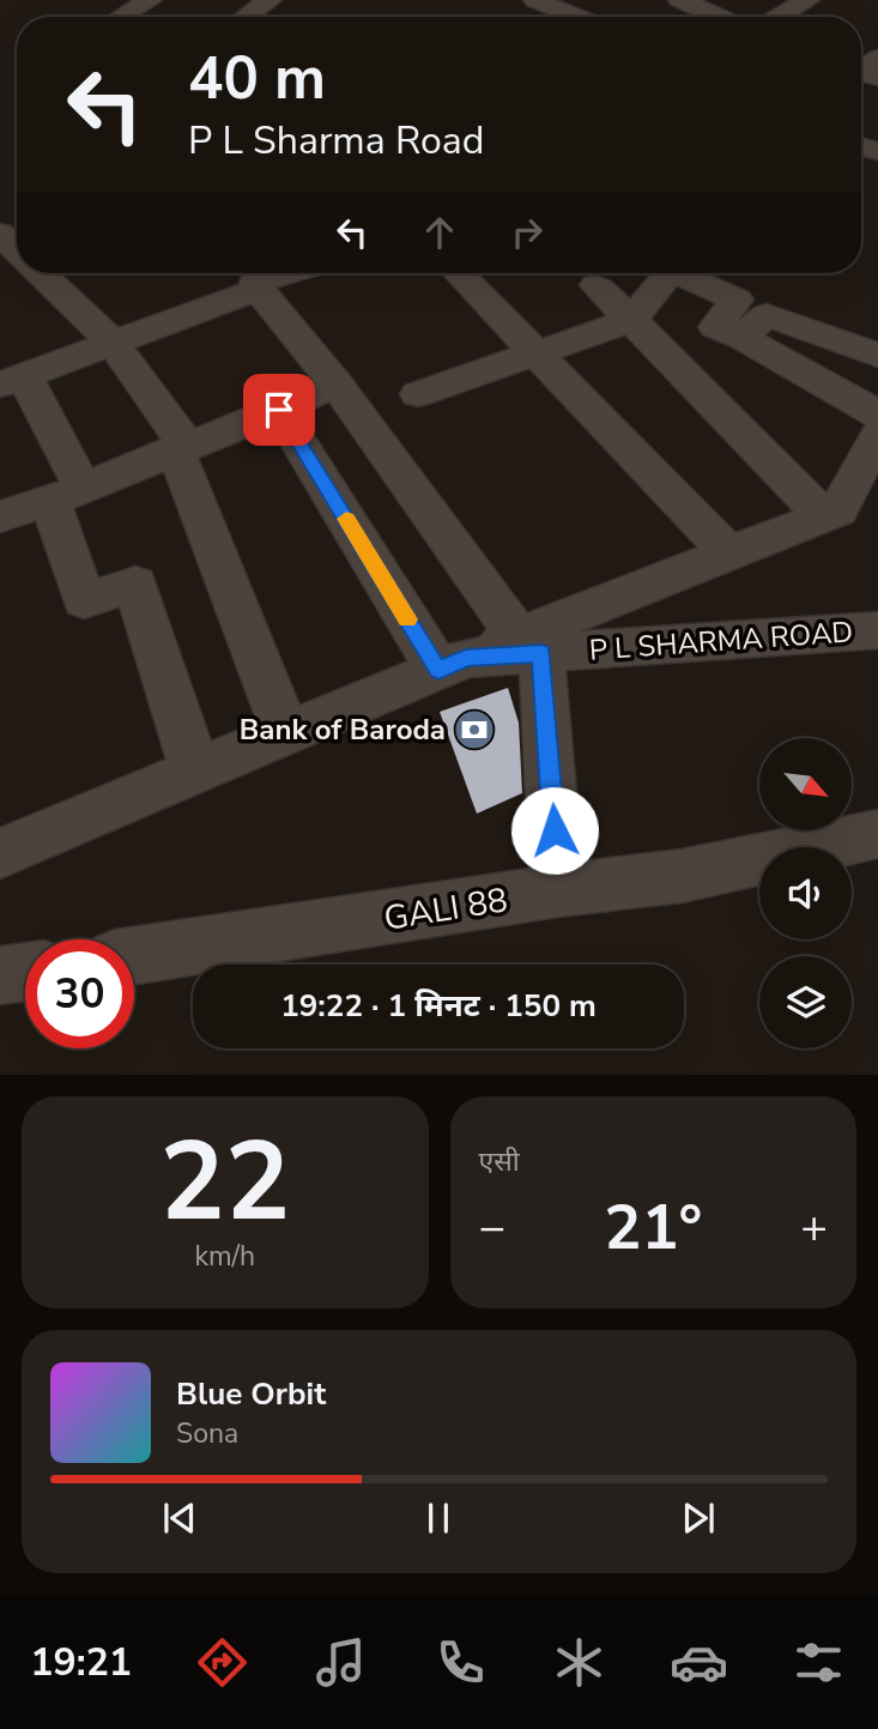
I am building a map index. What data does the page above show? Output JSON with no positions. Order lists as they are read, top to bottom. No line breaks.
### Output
{"streets":{"street":["P L SHARMA ROAD","GALI 88"]},"places":{"bank":["Bank of Baroda"]},"north":"bottom right","page":{"turn":["40 m","P L Sharma Road"],"limit":"30","trip":"19:22 · 1 मिनट · 150 m","tile":[["22","km/h"],"एसी"],"heat":["−","21°","+"],"song":["Blue Orbit","Sona"],"tabs":"19:21"}}
